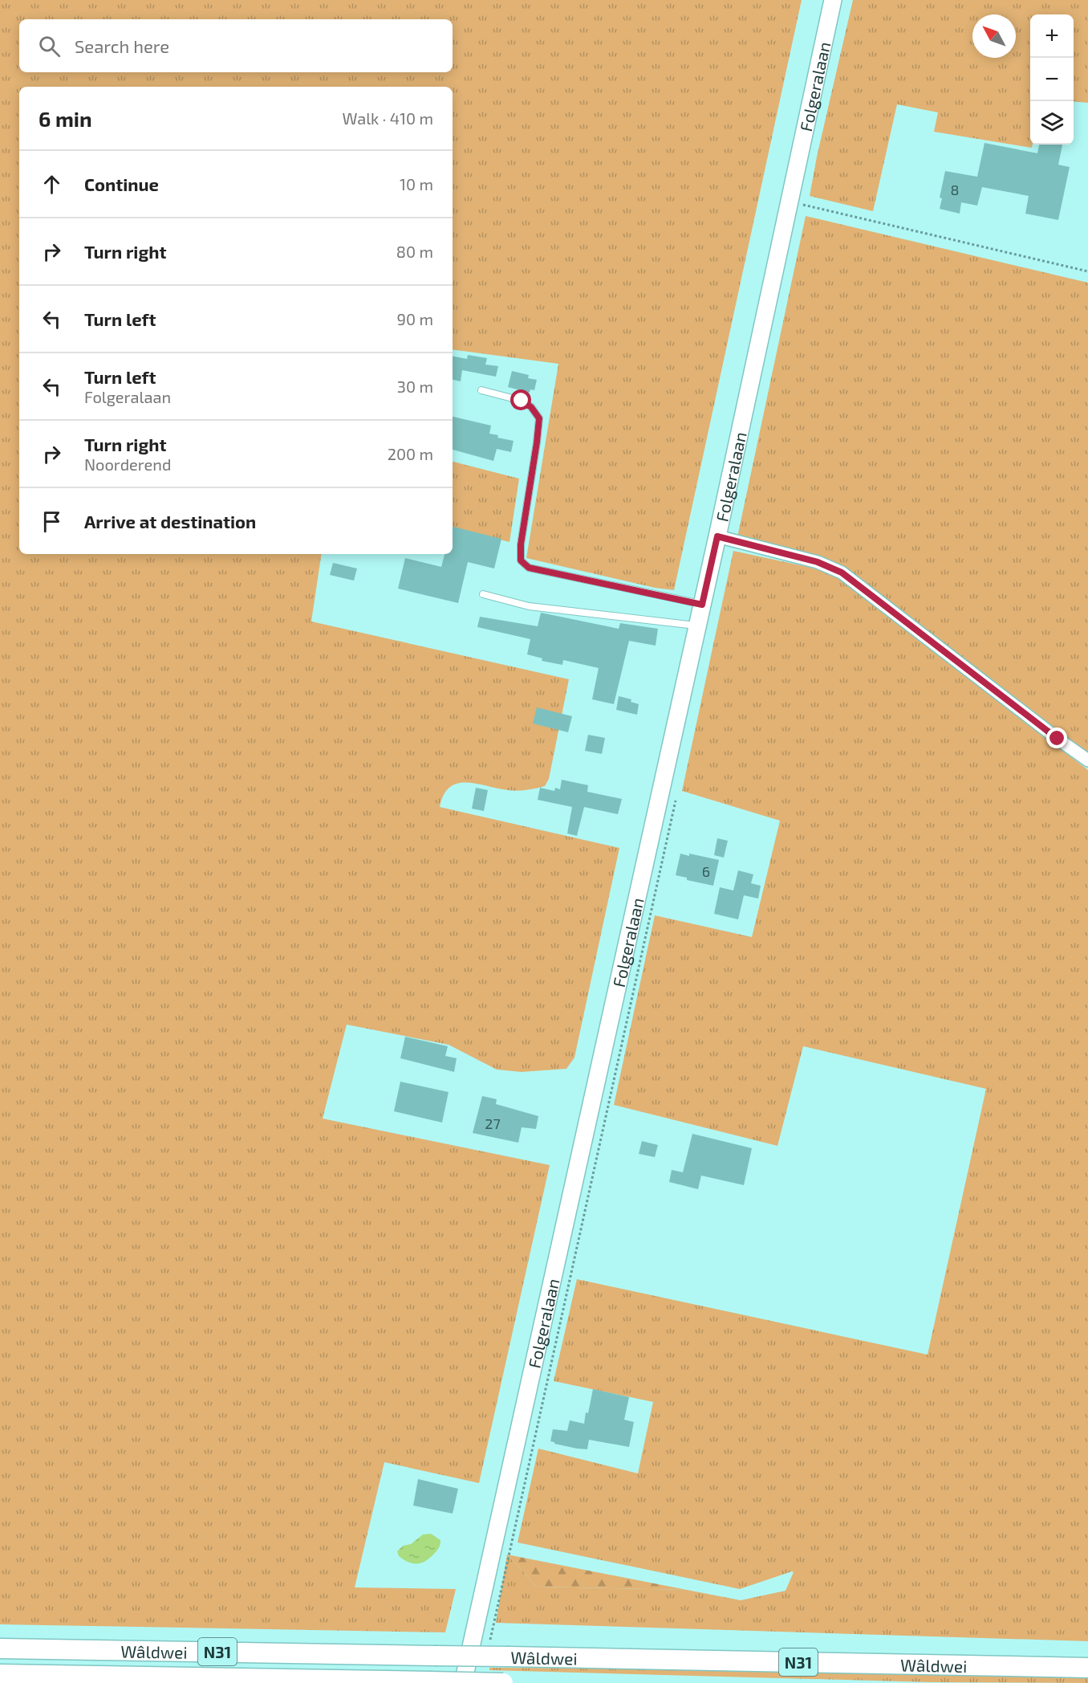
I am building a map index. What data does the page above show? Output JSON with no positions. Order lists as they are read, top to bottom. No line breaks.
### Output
{"streets":{"highway":["Wâldwei","N31"],"main road":["Folgeralaan"]},"house_numbers":["8","6","27"],"north":"top left","page":{"map_buttons":["+","−"],"search":"Search here","heading":["6 min","Walk · 410 m"],"list":[["Continue","10 m"],["Turn right","80 m"],["Turn left","90 m"],["Turn left","Folgeralaan","30 m"],["Turn right","Noorderend","200 m"],"Arrive at destination"]}}
